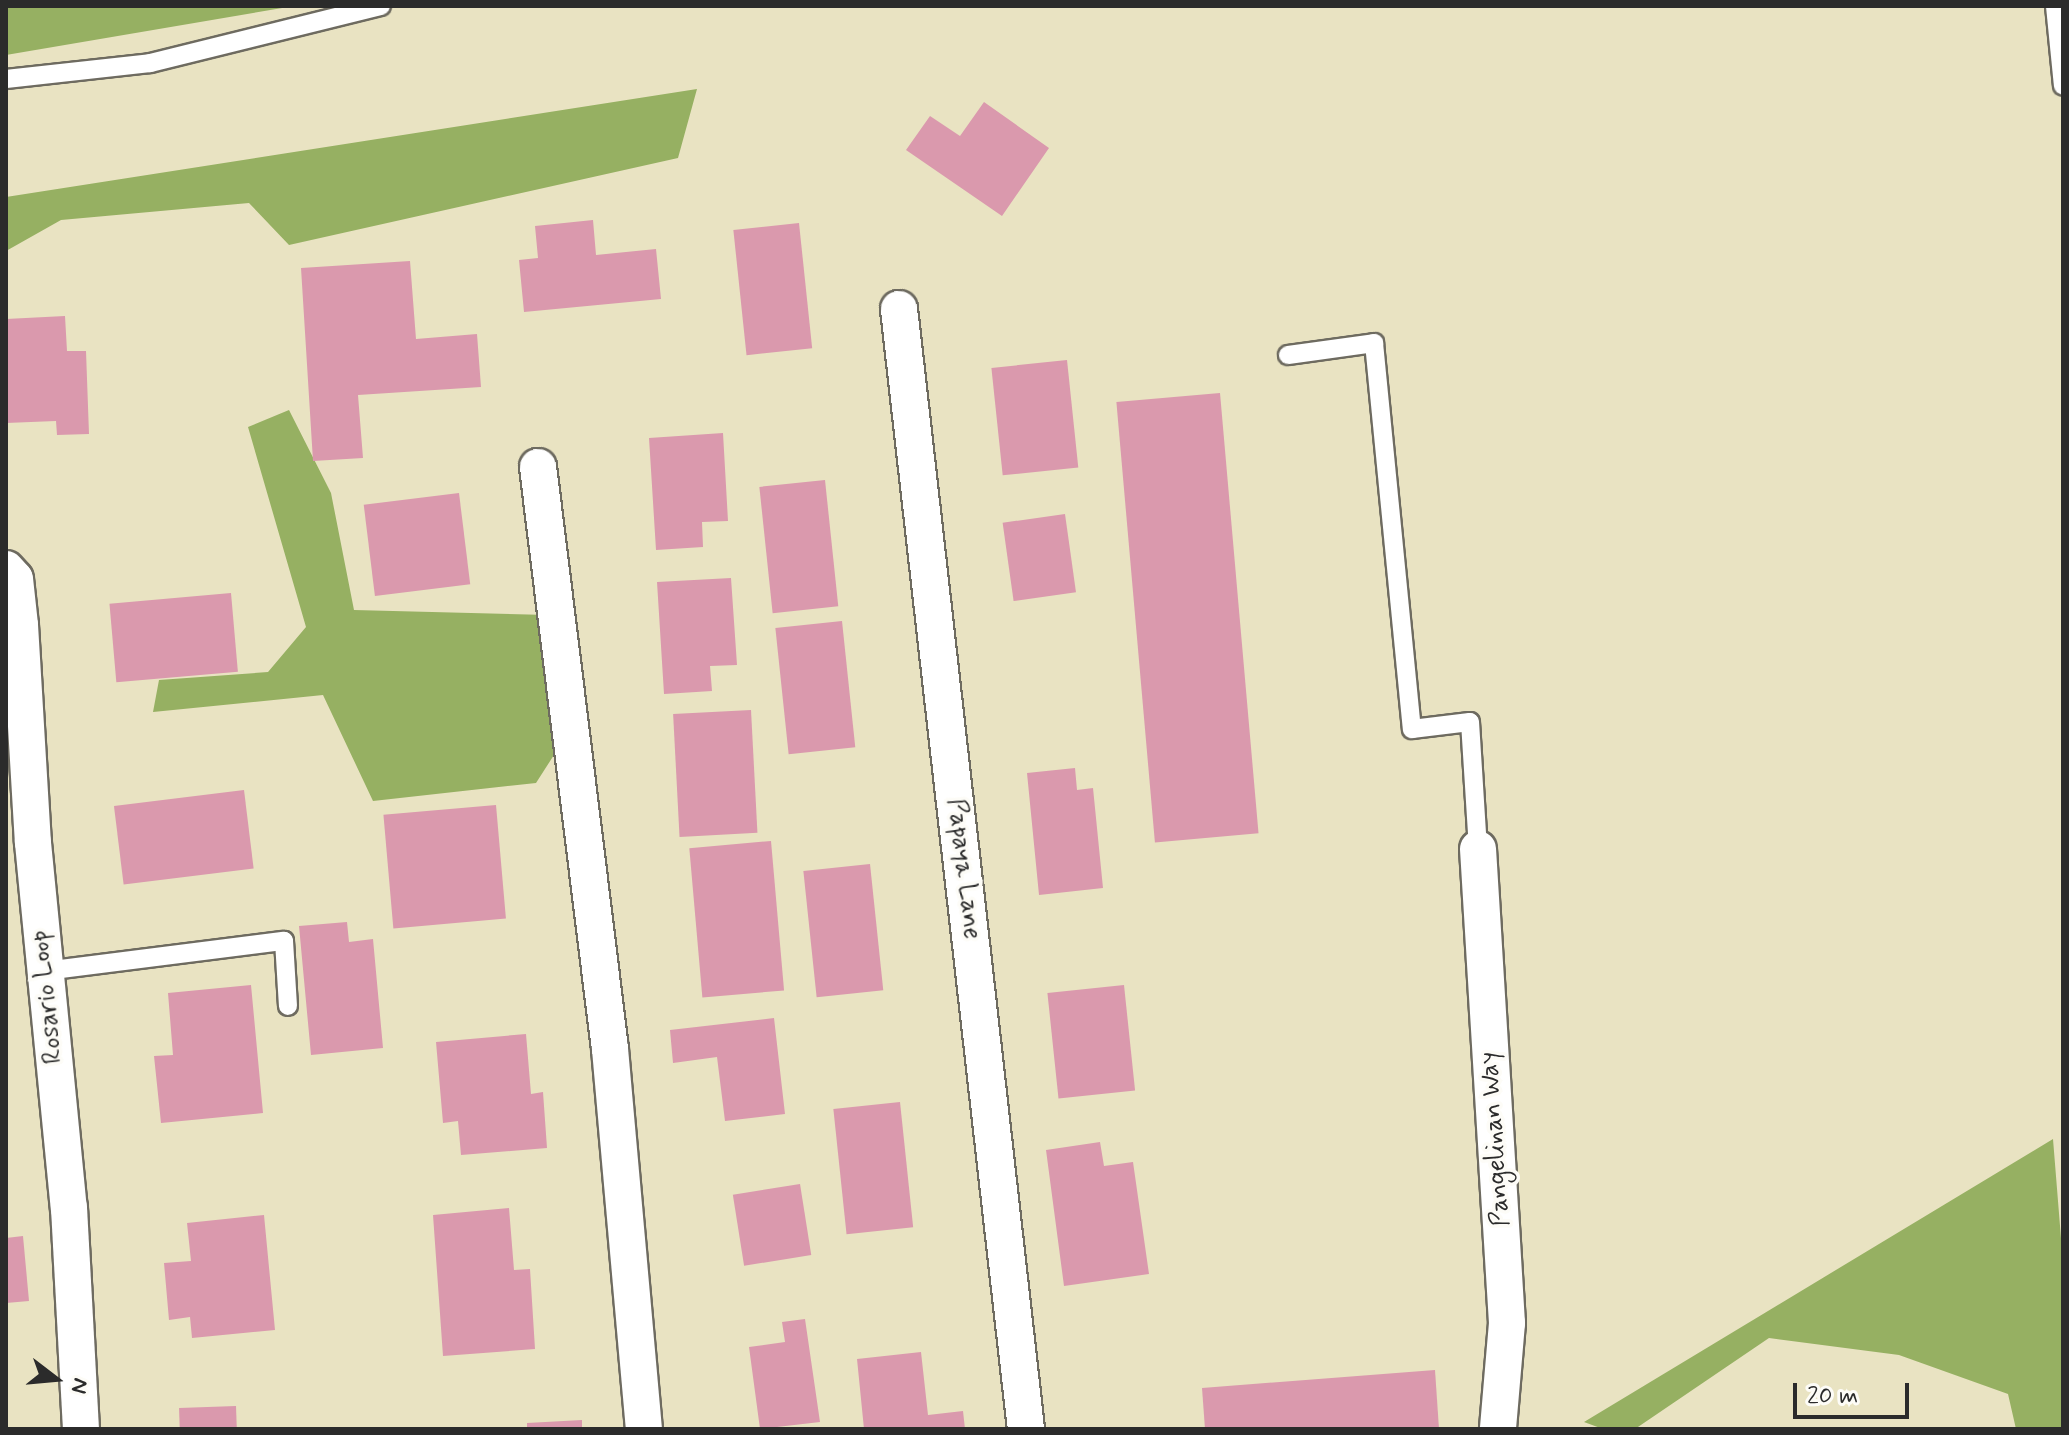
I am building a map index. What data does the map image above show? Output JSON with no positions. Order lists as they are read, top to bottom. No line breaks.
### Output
{"streets":{"street":["Papaya Lane","Rosario Loop","Pangelinan Way"]},"scale_bar":"20 m","north":"right"}
